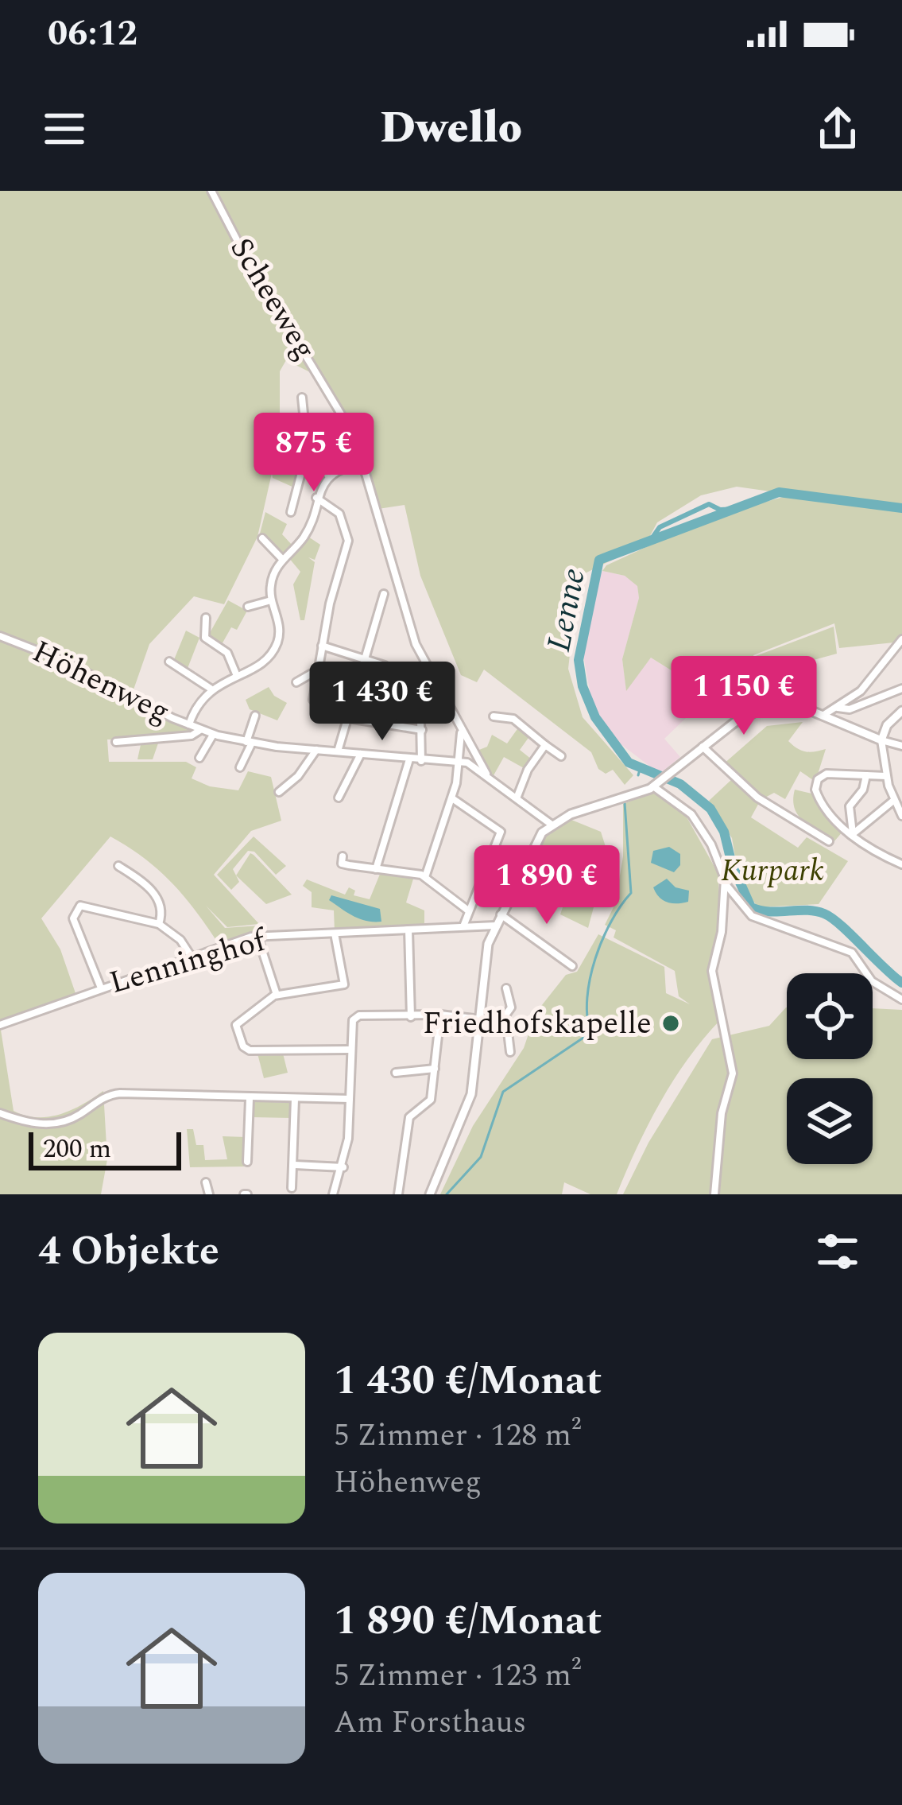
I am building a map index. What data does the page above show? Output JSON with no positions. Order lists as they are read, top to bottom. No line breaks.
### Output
{"streets":{"street":["Scheeweg","Höhenweg","Lenninghof"]},"crossings":[["Scheeweg","Höhenweg"]],"water":["Lenne"],"parks":["Kurpark"],"places":["Friedhofskapelle"],"scale_bar":"200 m","page":{"status":"06:12","header":"Dwello","price":["875 €","1 150 €","1 430 €","1 890 €"],"scale":"200 m","heading":"4 Objekte","list":[{"name":"1 430 €/Monat","note":"5 Zimmer · 128 m² · Höhenweg"},{"name":"1 890 €/Monat","note":"5 Zimmer · 123 m² · Am Forsthaus"}]}}
